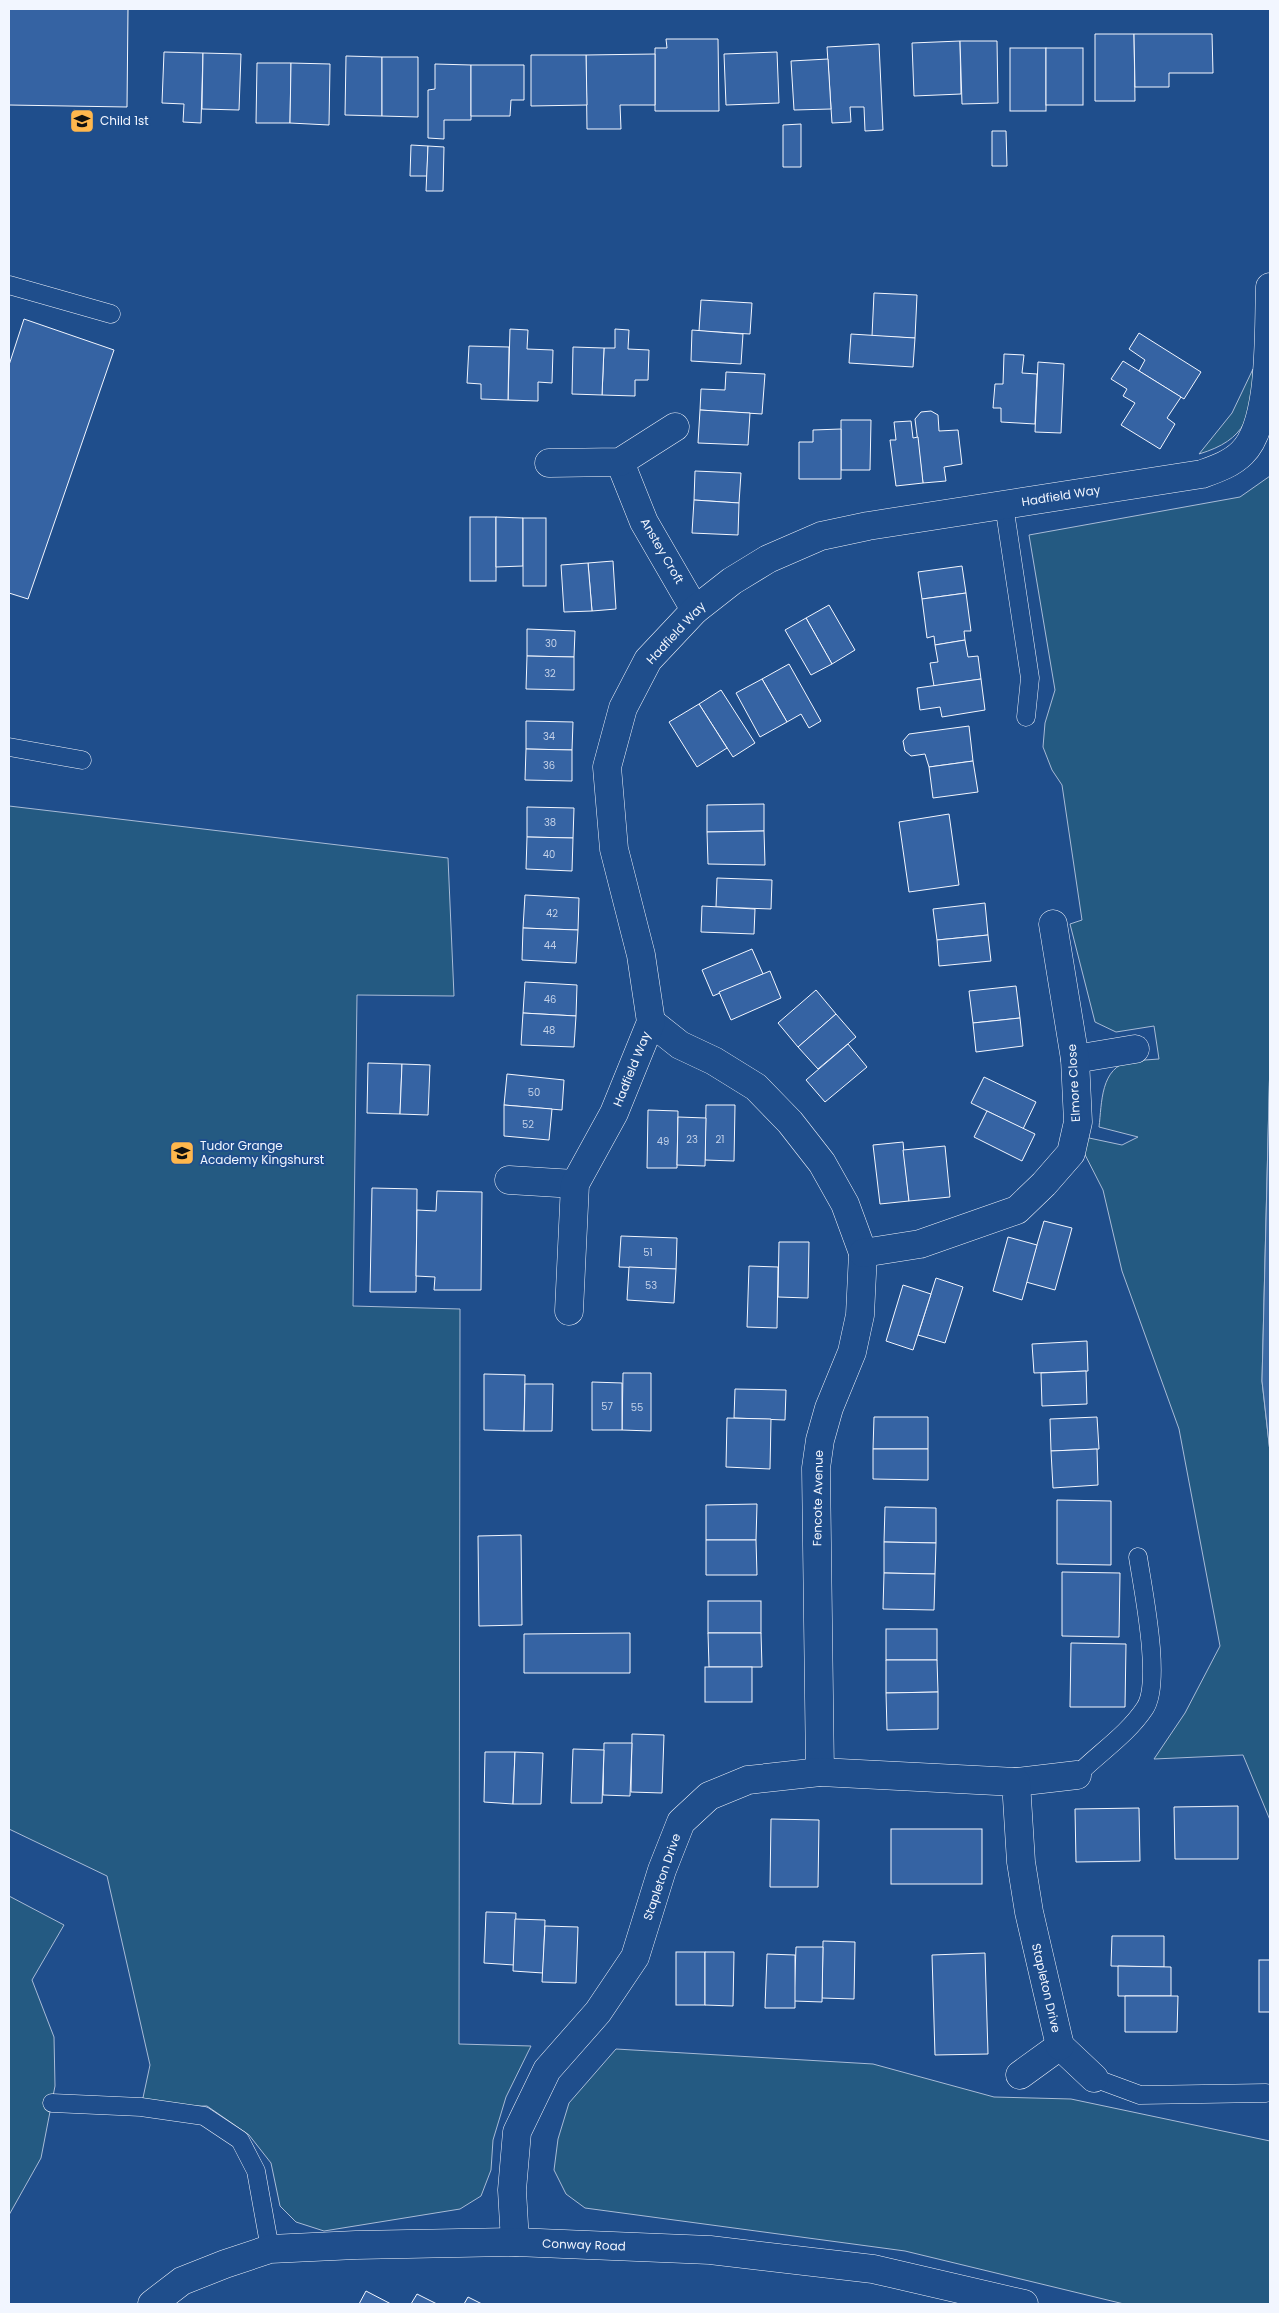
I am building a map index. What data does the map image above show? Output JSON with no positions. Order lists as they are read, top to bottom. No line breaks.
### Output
{"streets":{"street":["Hadfield Way","Anstey Croft","Elmore Close","Fencote Avenue","Stapleton Drive","Conway Road"]},"crossings":[["Hadfield Way","Anstey Croft"],["Hadfield Way","Fencote Avenue"],["Elmore Close","Fencote Avenue"],["Fencote Avenue","Stapleton Drive"],["Stapleton Drive","Conway Road"]],"places":{"school or university":["Child 1st","Tudor Grange Academy Kingshurst"]},"house_numbers":["30","32","34","36","38","40","42","44","46","48","50","52","23","21","49","51","53","57","55"]}
